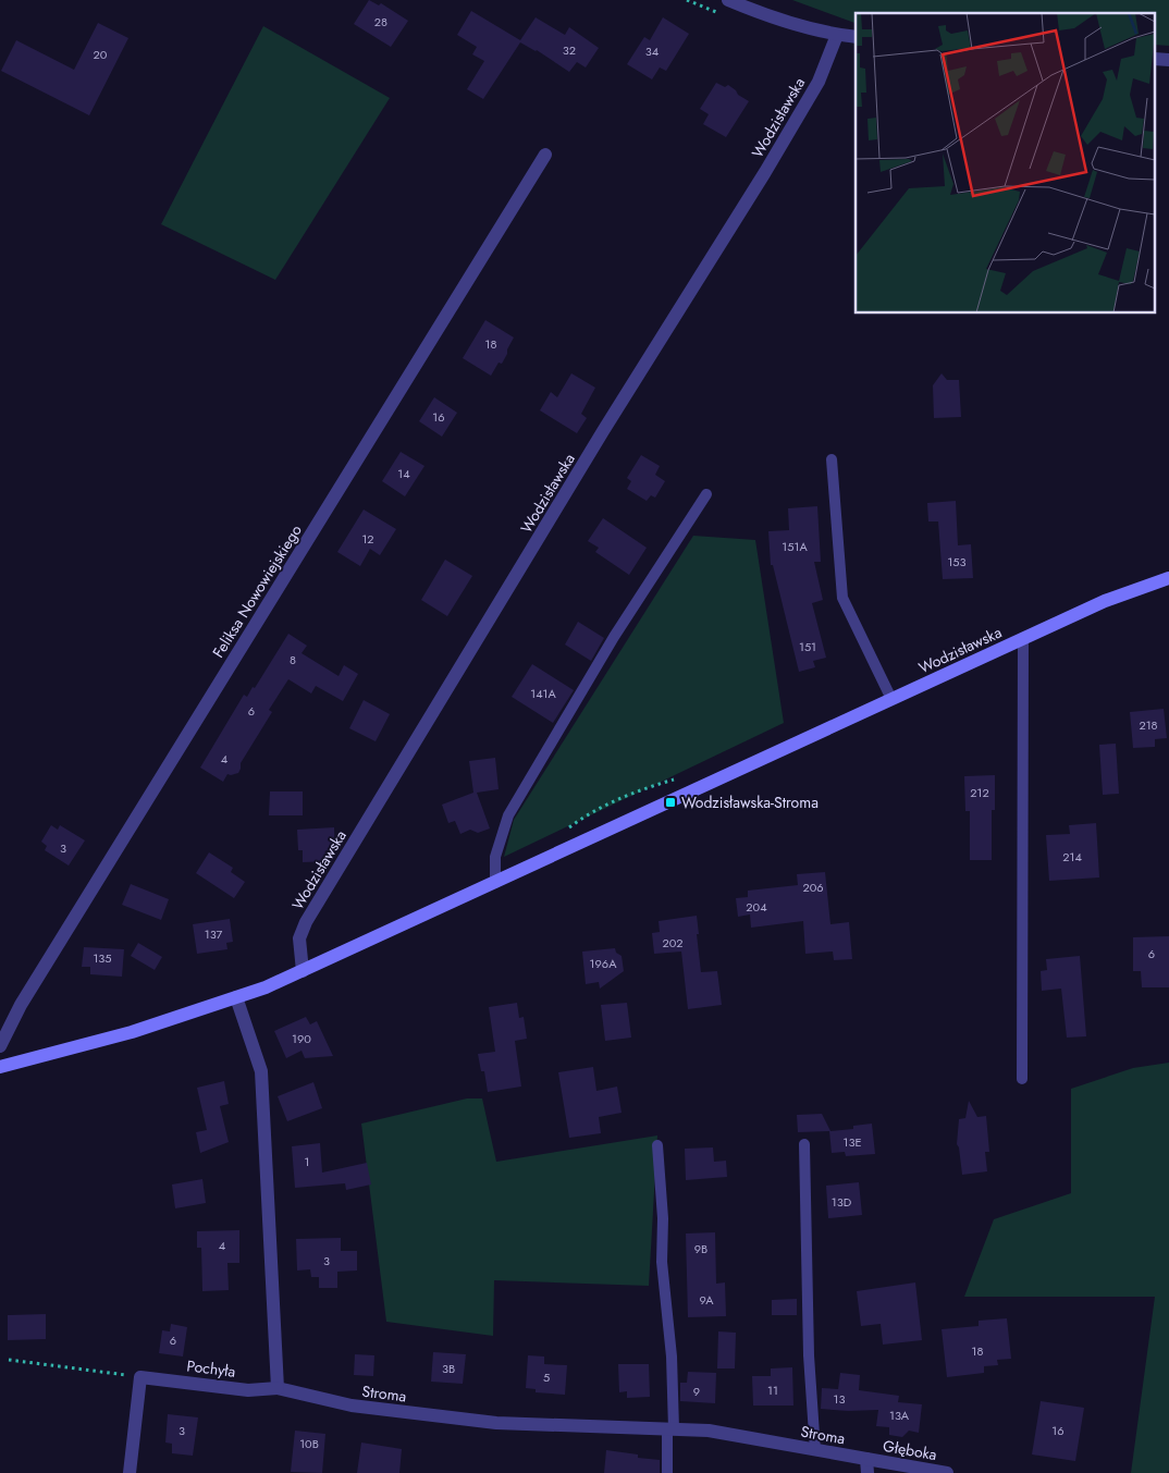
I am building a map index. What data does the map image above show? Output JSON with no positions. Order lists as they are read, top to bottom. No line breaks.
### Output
{"streets":{"main road":["Wodzisławska"],"street":["Feliksa Nowowiejskiego","Pochyła","Stroma","Głęboka"]},"crossings":[["Pochyła","Stroma"],["Stroma","Głęboka"]],"places":{"transit":["Wodzisławska-Stroma"]},"house_numbers":["28","32","34","20","18","16","14","12","151A","153","151","8","141A","6","218","4","212","3","214","206","204","137","202","6","135","196A","190","13E","1","13D","4","9B","3","9A","6","18","3B","5","11","9","13","13A","3","16","10B"]}
